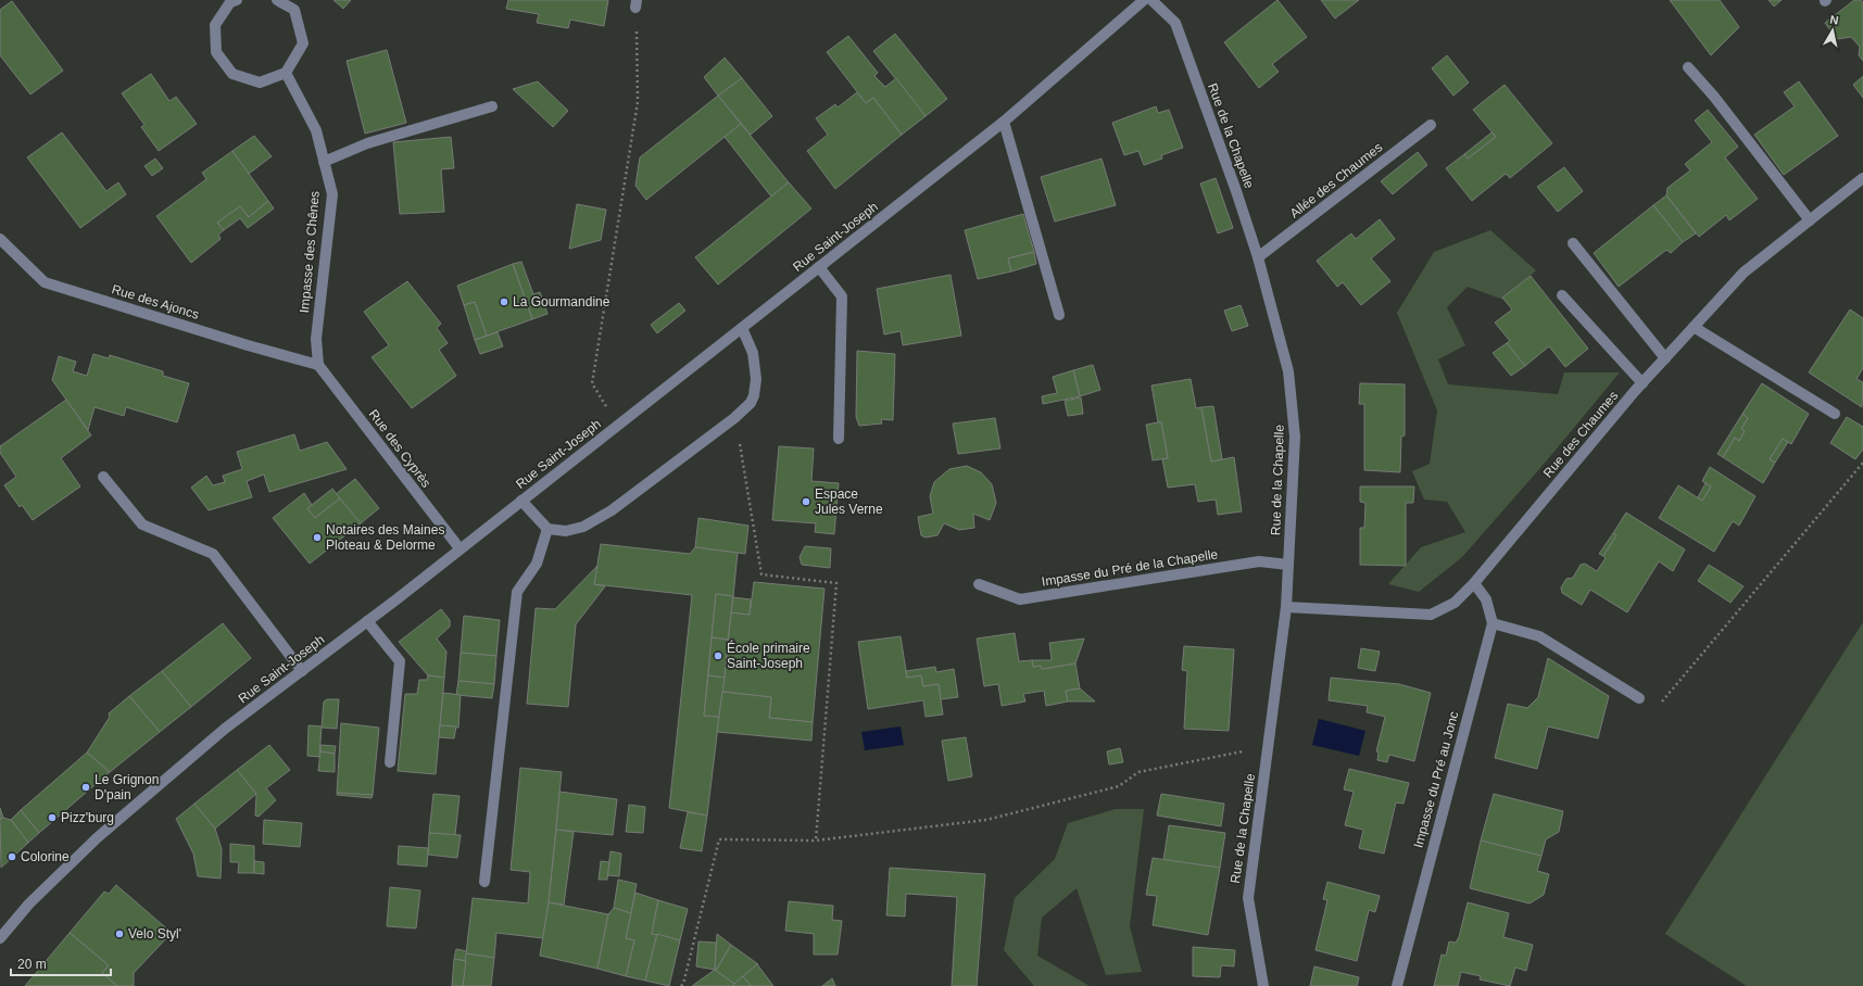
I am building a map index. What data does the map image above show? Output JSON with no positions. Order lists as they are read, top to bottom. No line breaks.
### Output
{"streets":{"street":["Rue de la Chapelle","Allée des Chaumes","Rue Saint-Joseph","Impasse des Chênes","Rue des Ajoncs","Rue des Chaumes","Rue des Cyprès","Impasse du Pré de la Chapelle","Impasse du Pré au Jonc"]},"crossings":[["Rue de la Chapelle","Allée des Chaumes"],["Rue de la Chapelle","Rue des Chaumes"],["Rue de la Chapelle","Impasse du Pré de la Chapelle"],["Rue Saint-Joseph","Rue des Cyprès"],["Impasse des Chênes","Rue des Ajoncs"],["Impasse des Chênes","Rue des Cyprès"],["Rue des Ajoncs","Rue des Cyprès"]],"places":["La Gourmandine","Espace Jules Verne","Notaires des Maines Ploteau & Delorme","École primaire Saint-Joseph","Le Grignon D'pain","Pizz'burg","Colorine","Velo Styl'"],"scale_bar":"20 m","north":"top"}
